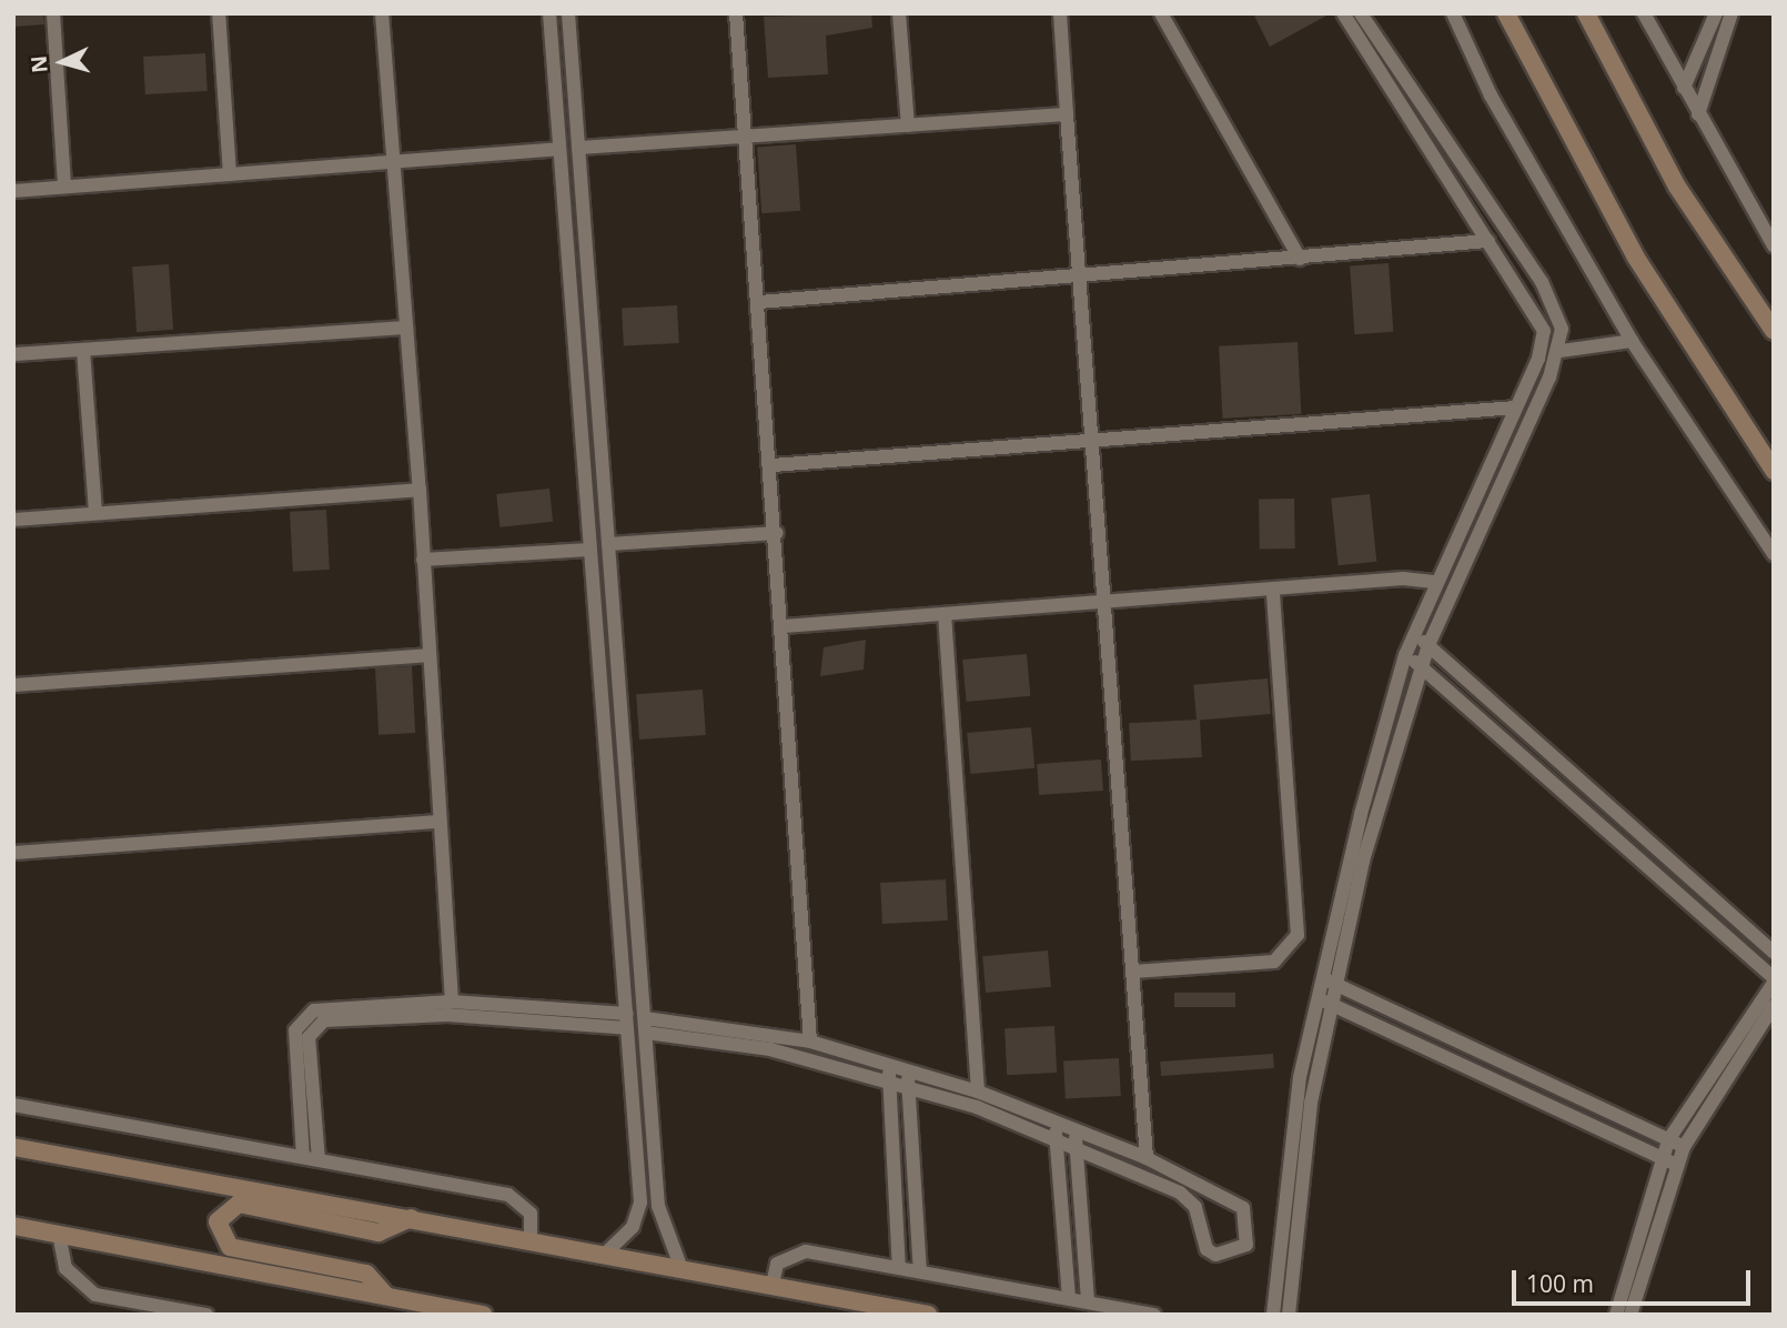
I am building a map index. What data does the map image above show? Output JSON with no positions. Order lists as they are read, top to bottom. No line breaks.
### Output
{"scale_bar":"100 m","north":"left"}
